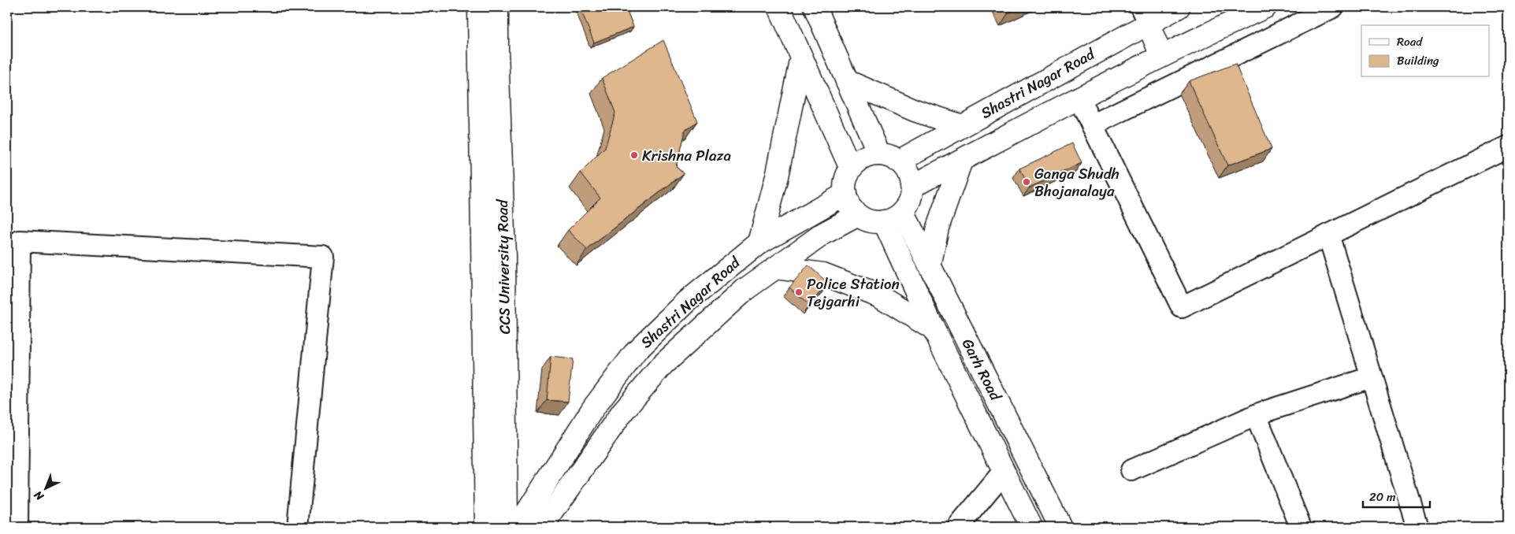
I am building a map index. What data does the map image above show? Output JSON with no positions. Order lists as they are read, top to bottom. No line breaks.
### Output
{"streets":{"main road":["Shastri Nagar Road","CCS University Road","Garh Road"]},"crossings":[["Shastri Nagar Road","Garh Road"]],"places":["Krishna Plaza","Ganga Shudh Bhojanalaya","Police Station Tejgarhi"],"legend":["Road","Building"],"scale_bar":"20 m","north":"bottom left"}
